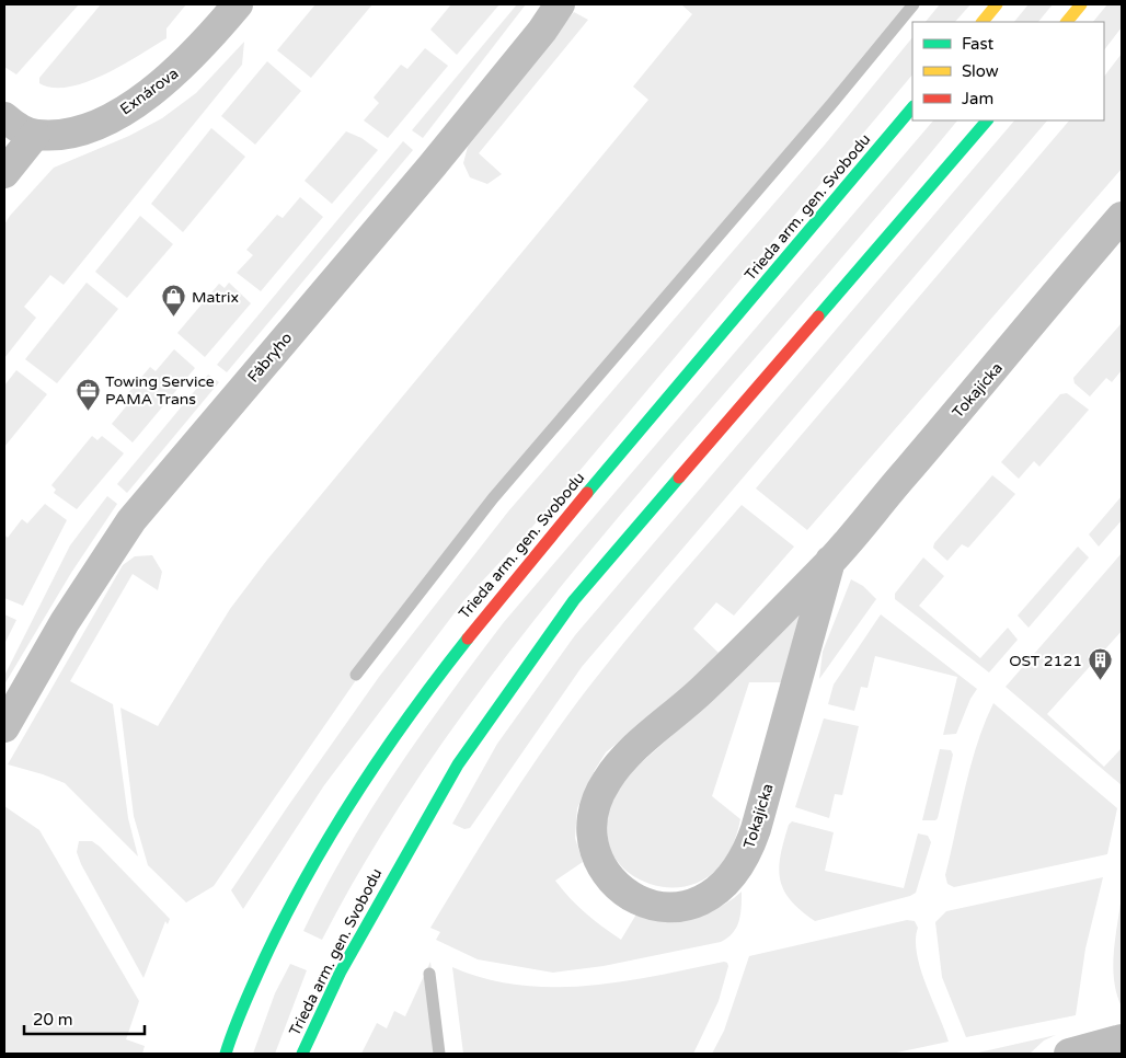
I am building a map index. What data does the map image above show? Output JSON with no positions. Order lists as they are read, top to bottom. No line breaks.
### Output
{"streets":{"street":["Exnárova","Trieda arm. gen. Svobodu","Fábryho","Tokajícka"]},"places":{"shop":["Matrix"],"office":["Towing Service PAMA Trans"],"building":["OST 2121"]},"legend":["Fast","Slow","Jam"],"scale_bar":"20 m"}
